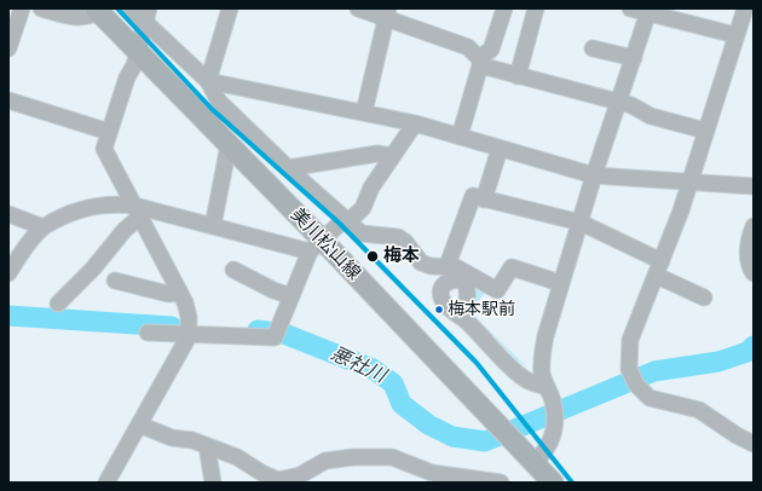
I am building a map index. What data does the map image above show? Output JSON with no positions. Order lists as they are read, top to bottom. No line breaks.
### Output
{"streets":{"main road":["美川松山線"]},"water":["悪社川"],"places":["梅本","梅本駅前"]}
